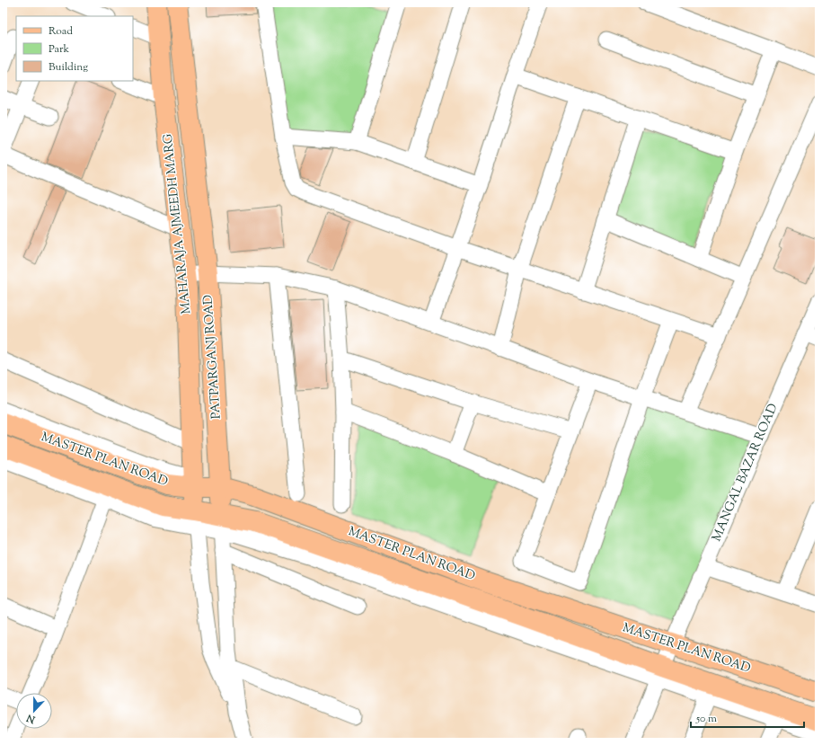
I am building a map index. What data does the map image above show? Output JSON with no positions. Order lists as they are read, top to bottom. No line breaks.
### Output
{"streets":{"main road":["MAHARAJA AJMEEDH MARG","PATPARGANJ ROAD","MASTER PLAN ROAD"],"street":["MANGAL BAZAR ROAD"]},"crossings":[["MAHARAJA AJMEEDH MARG","PATPARGANJ ROAD"],["MAHARAJA AJMEEDH MARG","MASTER PLAN ROAD"],["PATPARGANJ ROAD","MASTER PLAN ROAD"],["MASTER PLAN ROAD","MANGAL BAZAR ROAD"]],"legend":["Road","Park","Building"],"scale_bar":"50 m","north":"bottom"}
